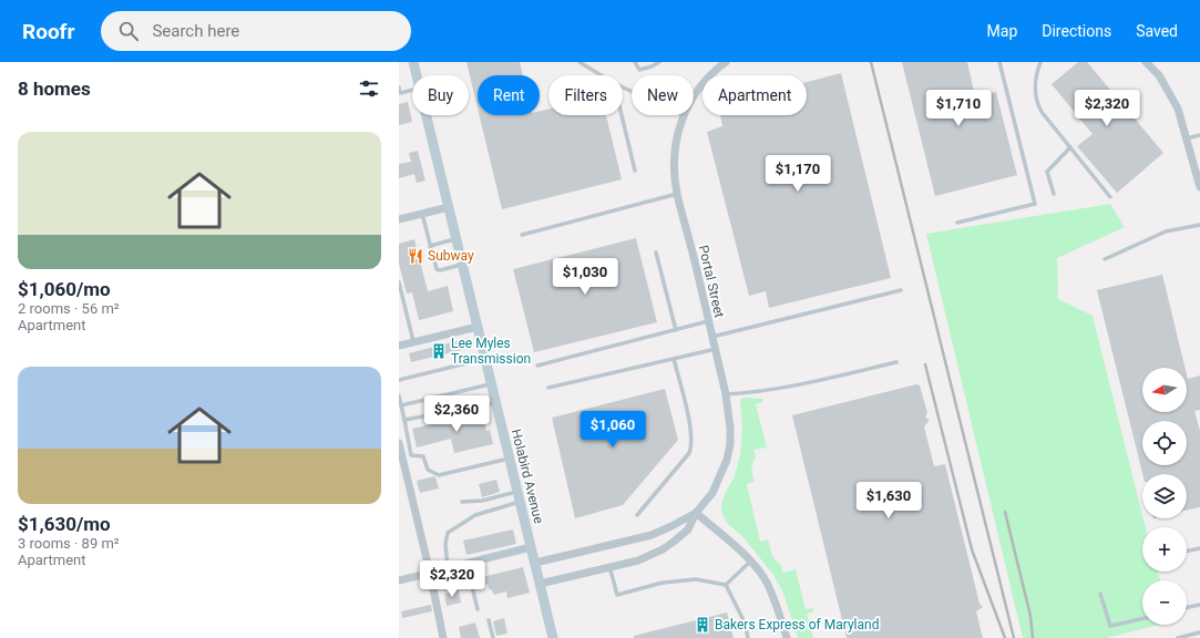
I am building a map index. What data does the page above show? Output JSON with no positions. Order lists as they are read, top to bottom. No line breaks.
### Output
{"streets":{"main road":["Holabird Avenue"],"street":["Portal Street"]},"crossings":[["Portal Street","Holabird Avenue"]],"places":{"restaurant":["Subway"],"building":["Lee Myles Transmission","Bakers Express of Maryland"]},"north":"left","page":{"header":"Roofr","search":"Search here","nav":["Map","Directions","Saved"],"heading":"8 homes","chip":["Buy","Rent","Filters","New","Apartment"],"price":["$1,710","$2,320","$1,170","$1,030","$2,360","$1,060","$1,630","$2,320"],"list":[{"name":"$1,060/mo","note":"2 rooms · 56 m² · Apartment"},{"name":"$1,630/mo","note":"3 rooms · 89 m² · Apartment"}],"map_buttons":["+","−"]}}
